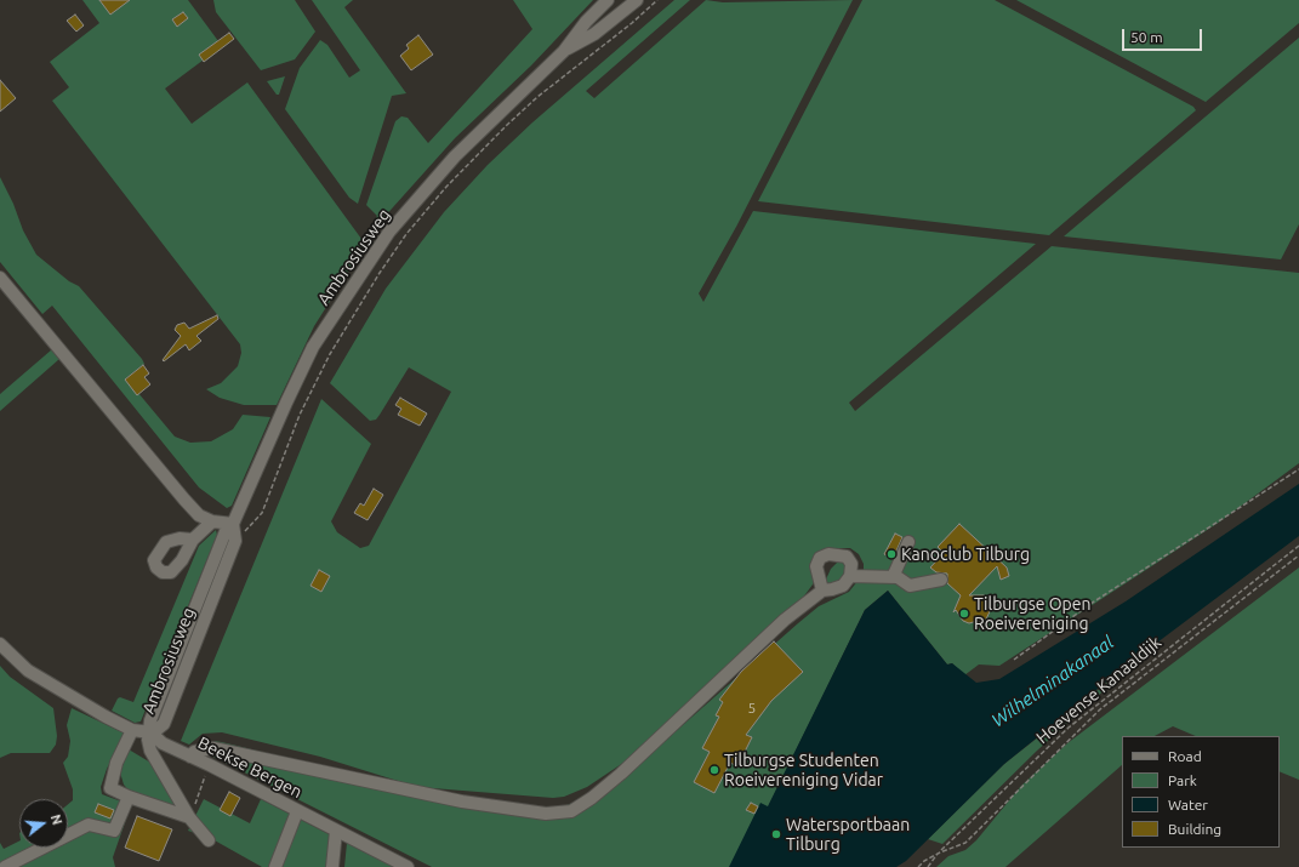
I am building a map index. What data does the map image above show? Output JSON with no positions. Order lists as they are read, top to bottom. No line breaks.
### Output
{"streets":{"street":["Ambrosiusweg","Beekse Bergen"],"path":["Hoevense Kanaaldijk"]},"crossings":[["Ambrosiusweg","Beekse Bergen"]],"water":["Wilhelminakanaal"],"places":["Kanoclub Tilburg","Tilburgse Open Roeivereniging","Tilburgse Studenten Roeivereniging Vidar","Watersportbaan Tilburg"],"house_numbers":["5"],"legend":["Road","Park","Water","Building"],"scale_bar":"50 m","north":"right"}
